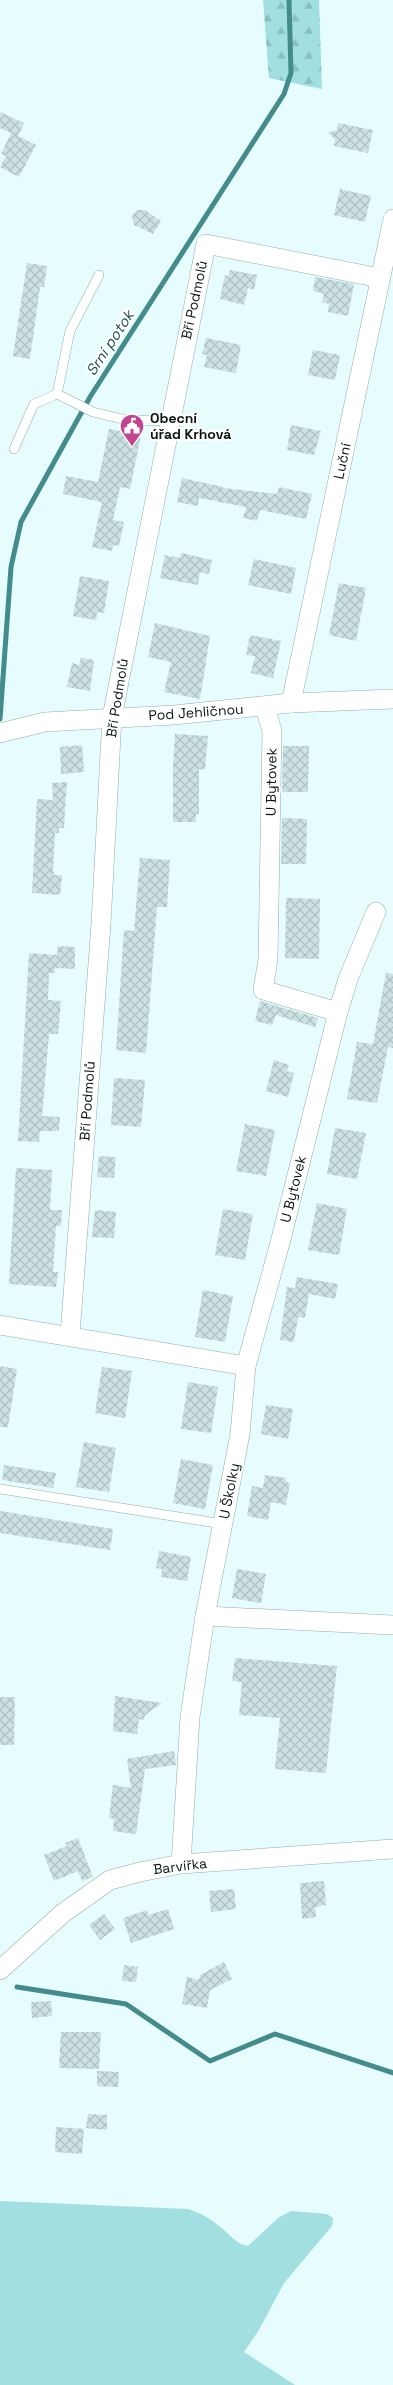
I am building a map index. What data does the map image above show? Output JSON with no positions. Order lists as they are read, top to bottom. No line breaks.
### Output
{"streets":{"street":["Bří Podmolů","Luční","Pod Jehličnou","U Bytovek","U Školky","Barvířka"]},"crossings":[["Bří Podmolů","Luční"],["Bří Podmolů","Pod Jehličnou"],["Luční","Pod Jehličnou"],["Pod Jehličnou","U Bytovek"],["U Bytovek","U Školky"],["U Školky","Barvířka"]],"water":["Srní potok"],"places":{"public building":["Obecní úřad Krhová"]}}
